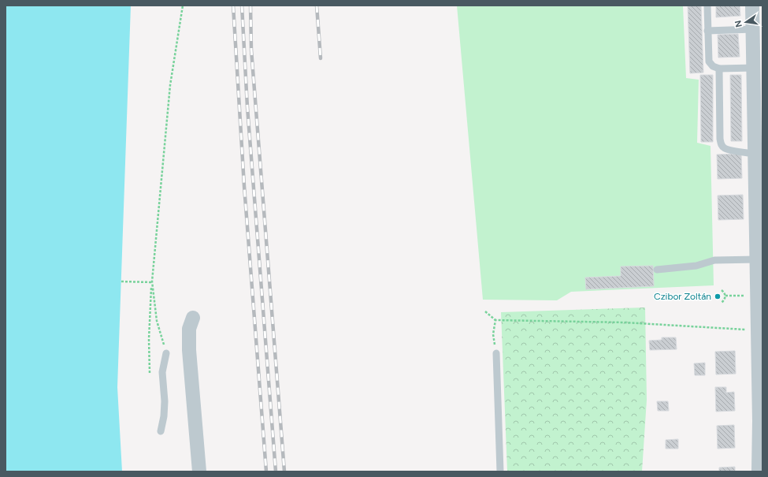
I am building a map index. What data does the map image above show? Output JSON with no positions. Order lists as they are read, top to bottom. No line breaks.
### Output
{"places":["Czibor Zoltán"],"north":"left"}
